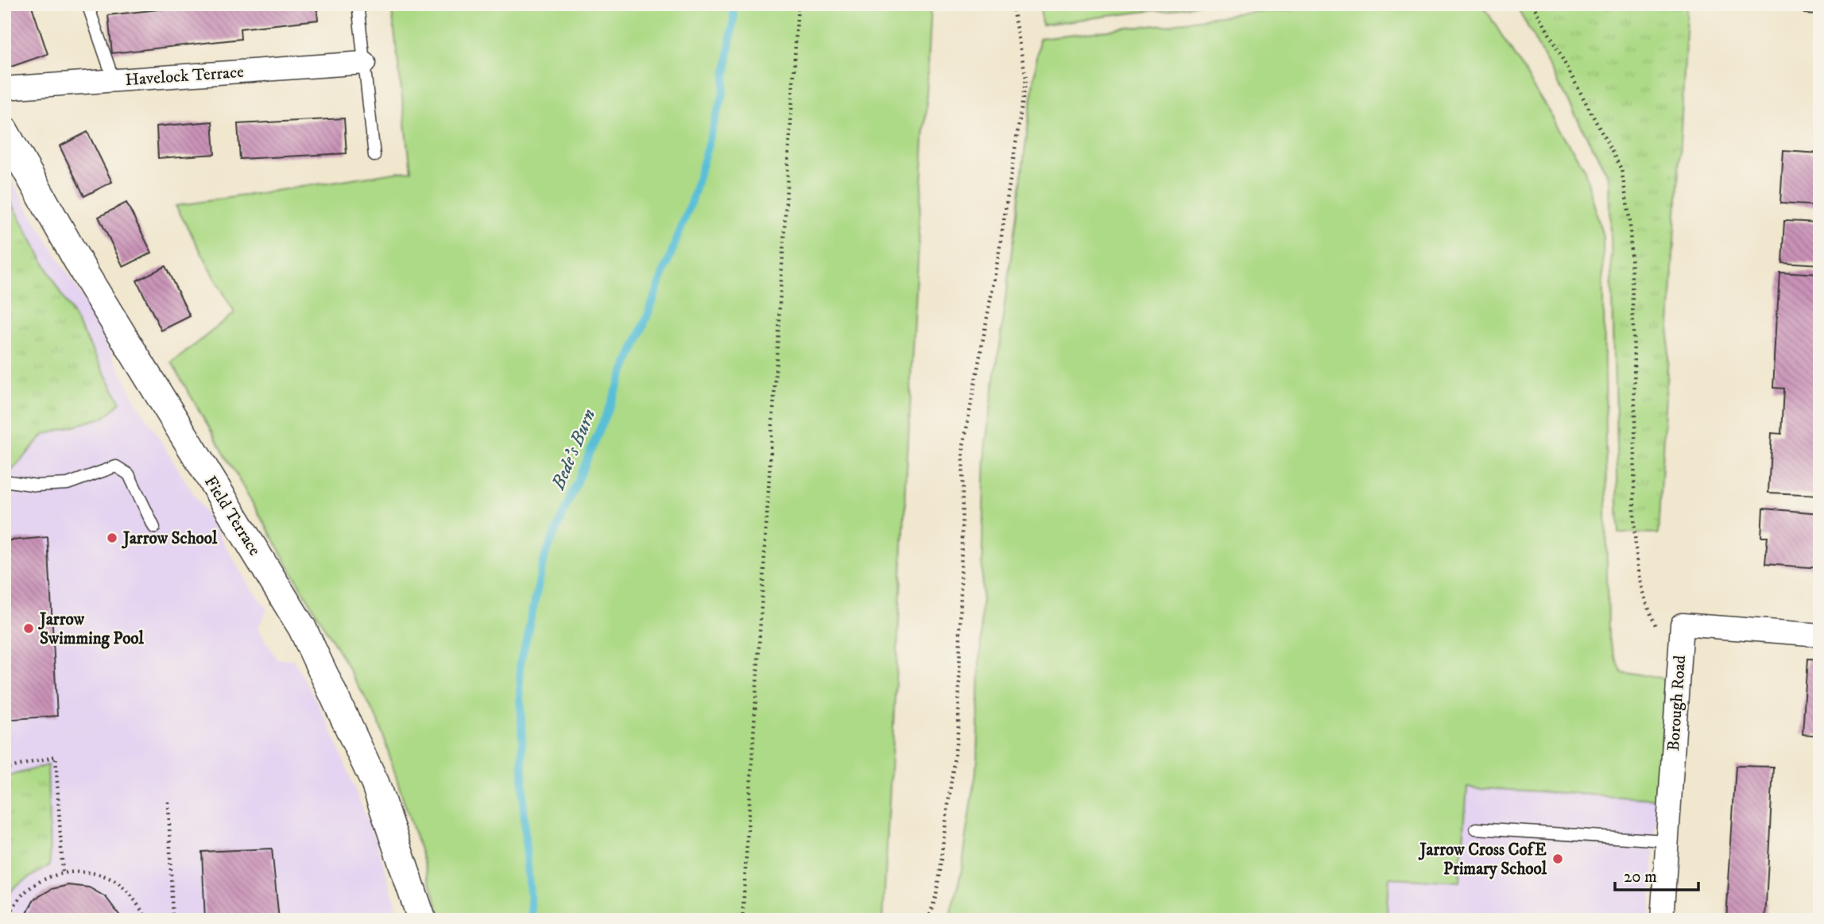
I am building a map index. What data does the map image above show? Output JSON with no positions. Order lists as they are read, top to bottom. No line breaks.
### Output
{"streets":{"street":["Havelock Terrace","Field Terrace","Borough Road"]},"water":["Bede's Burn"],"places":["Jarrow School","Jarrow Swimming Pool","Jarrow Cross CofE Primary School"],"scale_bar":"20 m"}
